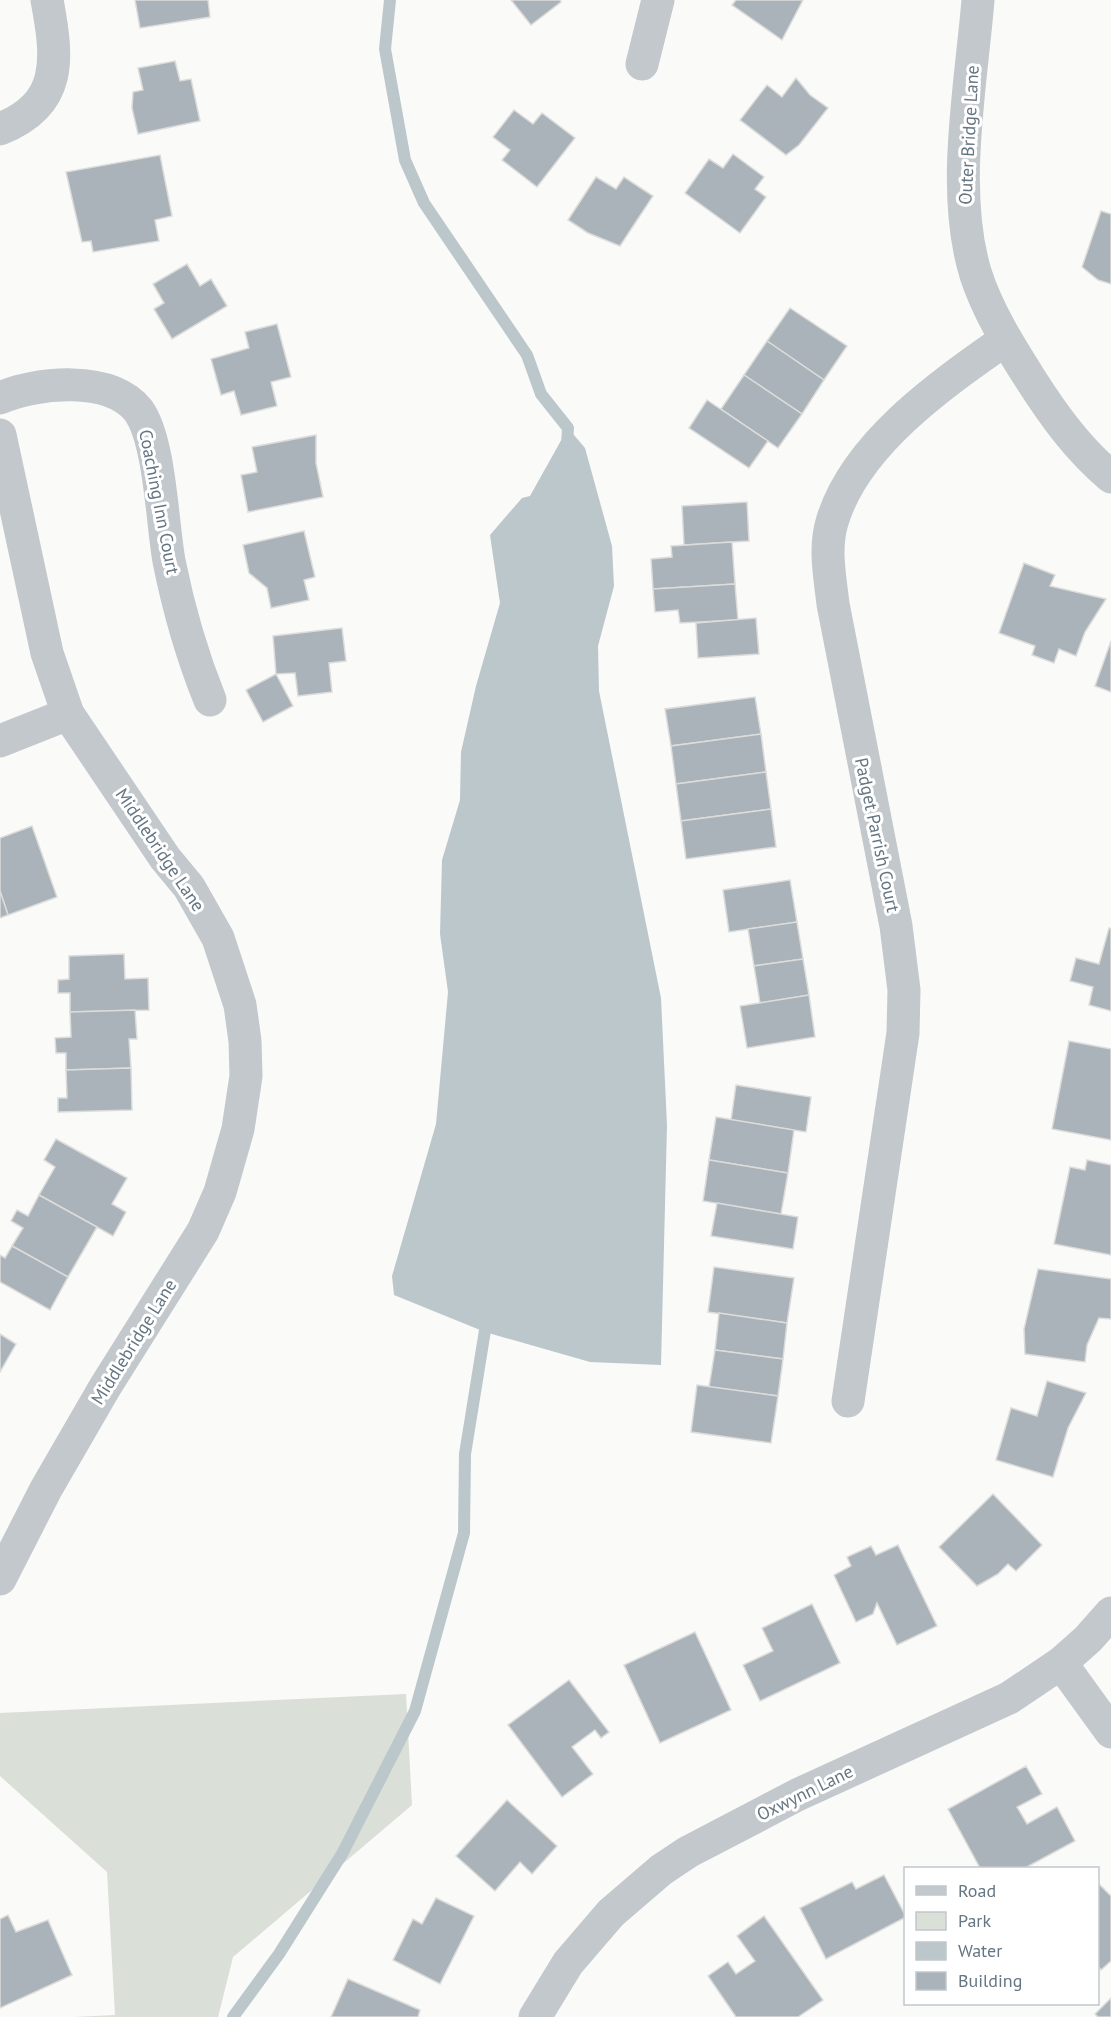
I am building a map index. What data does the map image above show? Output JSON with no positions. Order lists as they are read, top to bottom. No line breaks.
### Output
{"streets":{"street":["Outer Bridge Lane","Coaching Inn Court","Padget Parrish Court","Middlebridge Lane","Oxwynn Lane"]},"crossings":[["Outer Bridge Lane","Padget Parrish Court"]],"legend":["Road","Park","Water","Building"]}
